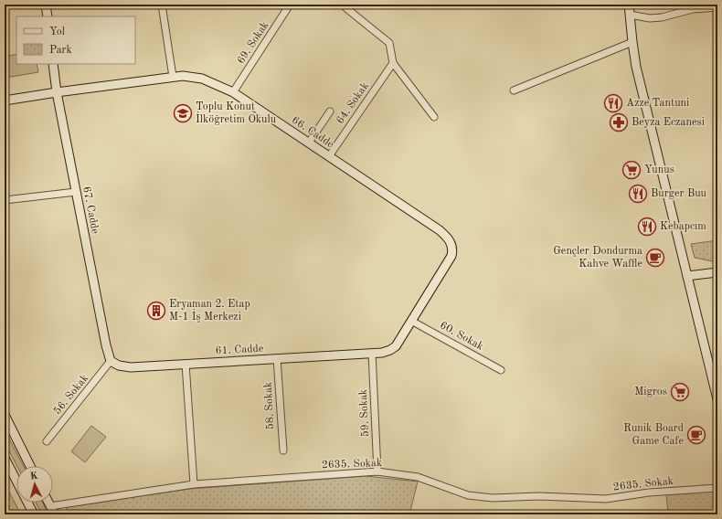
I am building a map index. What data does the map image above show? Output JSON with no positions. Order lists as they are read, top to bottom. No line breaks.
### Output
{"streets":{"street":["69. Sokak","64. Sokak","66. Cadde","67. Cadde","60. Sokak","61. Cadde","56. Sokak","58. Sokak","59. Sokak","2635. Sokak"]},"crossings":[["69. Sokak","66. Cadde"],["64. Sokak","66. Cadde"],["66. Cadde","67. Cadde"],["66. Cadde","60. Sokak"],["66. Cadde","61. Cadde"],["66. Cadde","59. Sokak"],["67. Cadde","61. Cadde"],["67. Cadde","56. Sokak"],["61. Cadde","56. Sokak"],["61. Cadde","58. Sokak"],["61. Cadde","59. Sokak"],["59. Sokak","2635. Sokak"]],"places":{"restaurant":["Azze Tantuni","Burger Buu","Kebapcım"],"school or university":["Toplu Konut İlköğretim Okulu"],"pharmacy":["Beyza Eczanesi"],"supermarket":["Yunus","Migros"],"cafe":["Gençler Dondurma Kahve Waffle","Runik Board Game Cafe"],"building":["Eryaman 2. Etap M-1 İş Merkezi"]},"legend":["Yol","Park"],"north":"top"}
